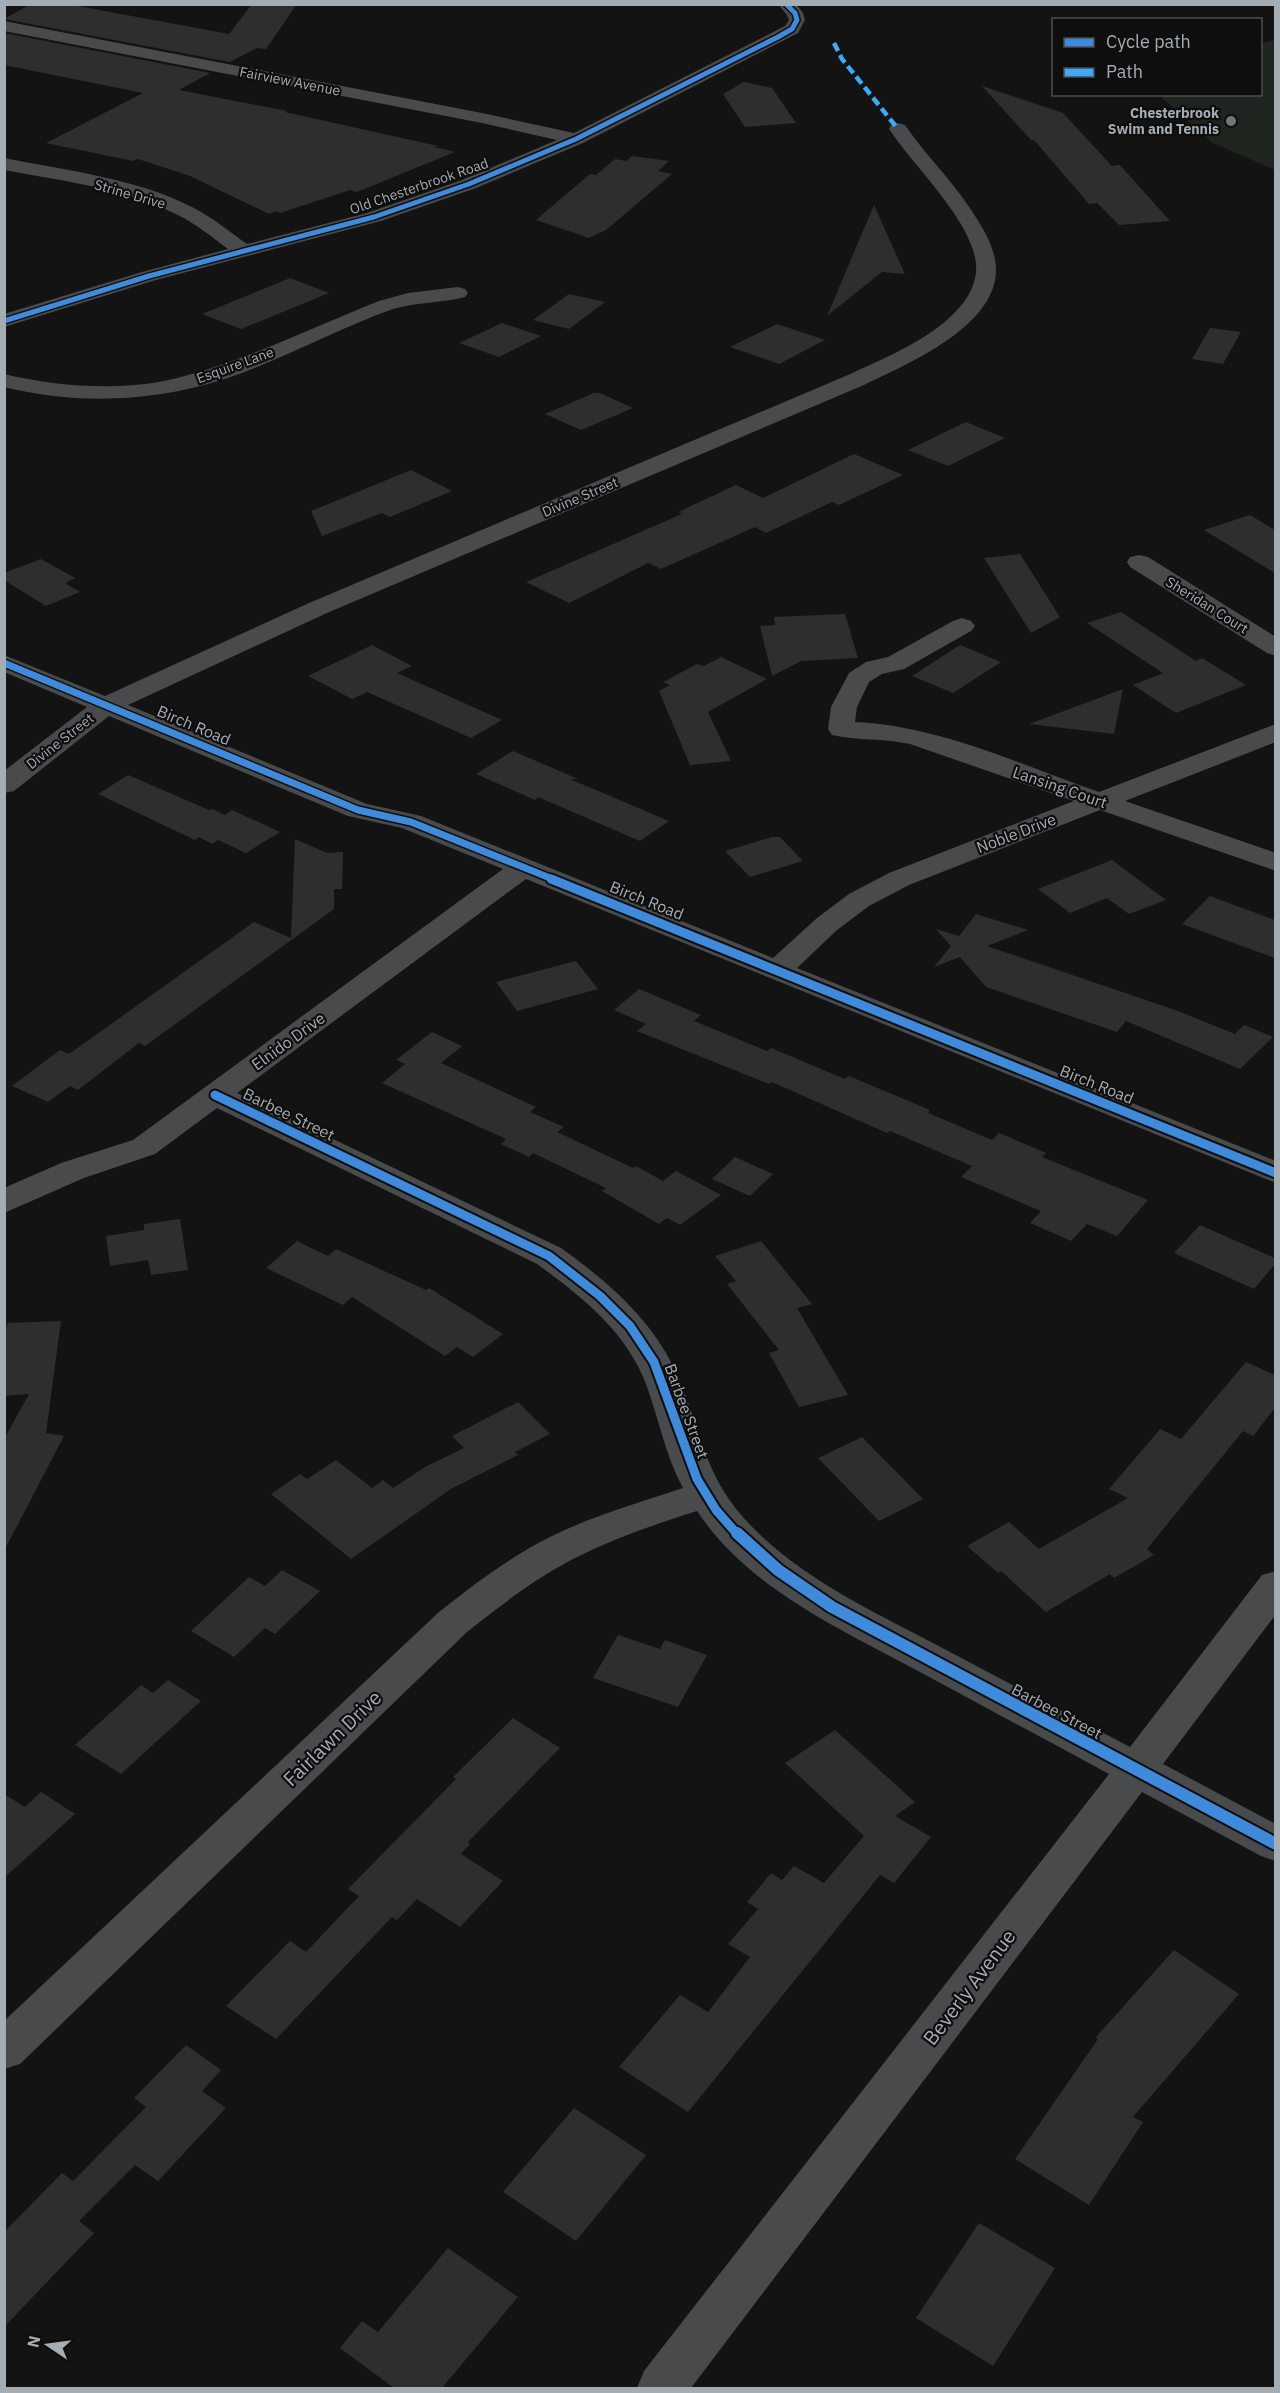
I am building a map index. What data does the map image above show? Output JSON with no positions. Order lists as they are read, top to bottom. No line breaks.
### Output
{"streets":{"street":["Fairview Avenue","Old Chesterbrook Road","Strine Drive","Esquire Lane","Divine Street","Sheridan Court","Birch Road","Lansing Court","Noble Drive","Elnido Drive","Barbee Street","Fairlawn Drive","Beverly Avenue"]},"crossings":[["Fairview Avenue","Old Chesterbrook Road"],["Old Chesterbrook Road","Strine Drive"],["Divine Street","Birch Road"],["Birch Road","Noble Drive"],["Birch Road","Elnido Drive"],["Lansing Court","Noble Drive"],["Elnido Drive","Barbee Street"],["Barbee Street","Fairlawn Drive"],["Barbee Street","Beverly Avenue"]],"places":["Chesterbrook Swim and Tennis"],"legend":["Cycle path","Path"],"north":"left"}
